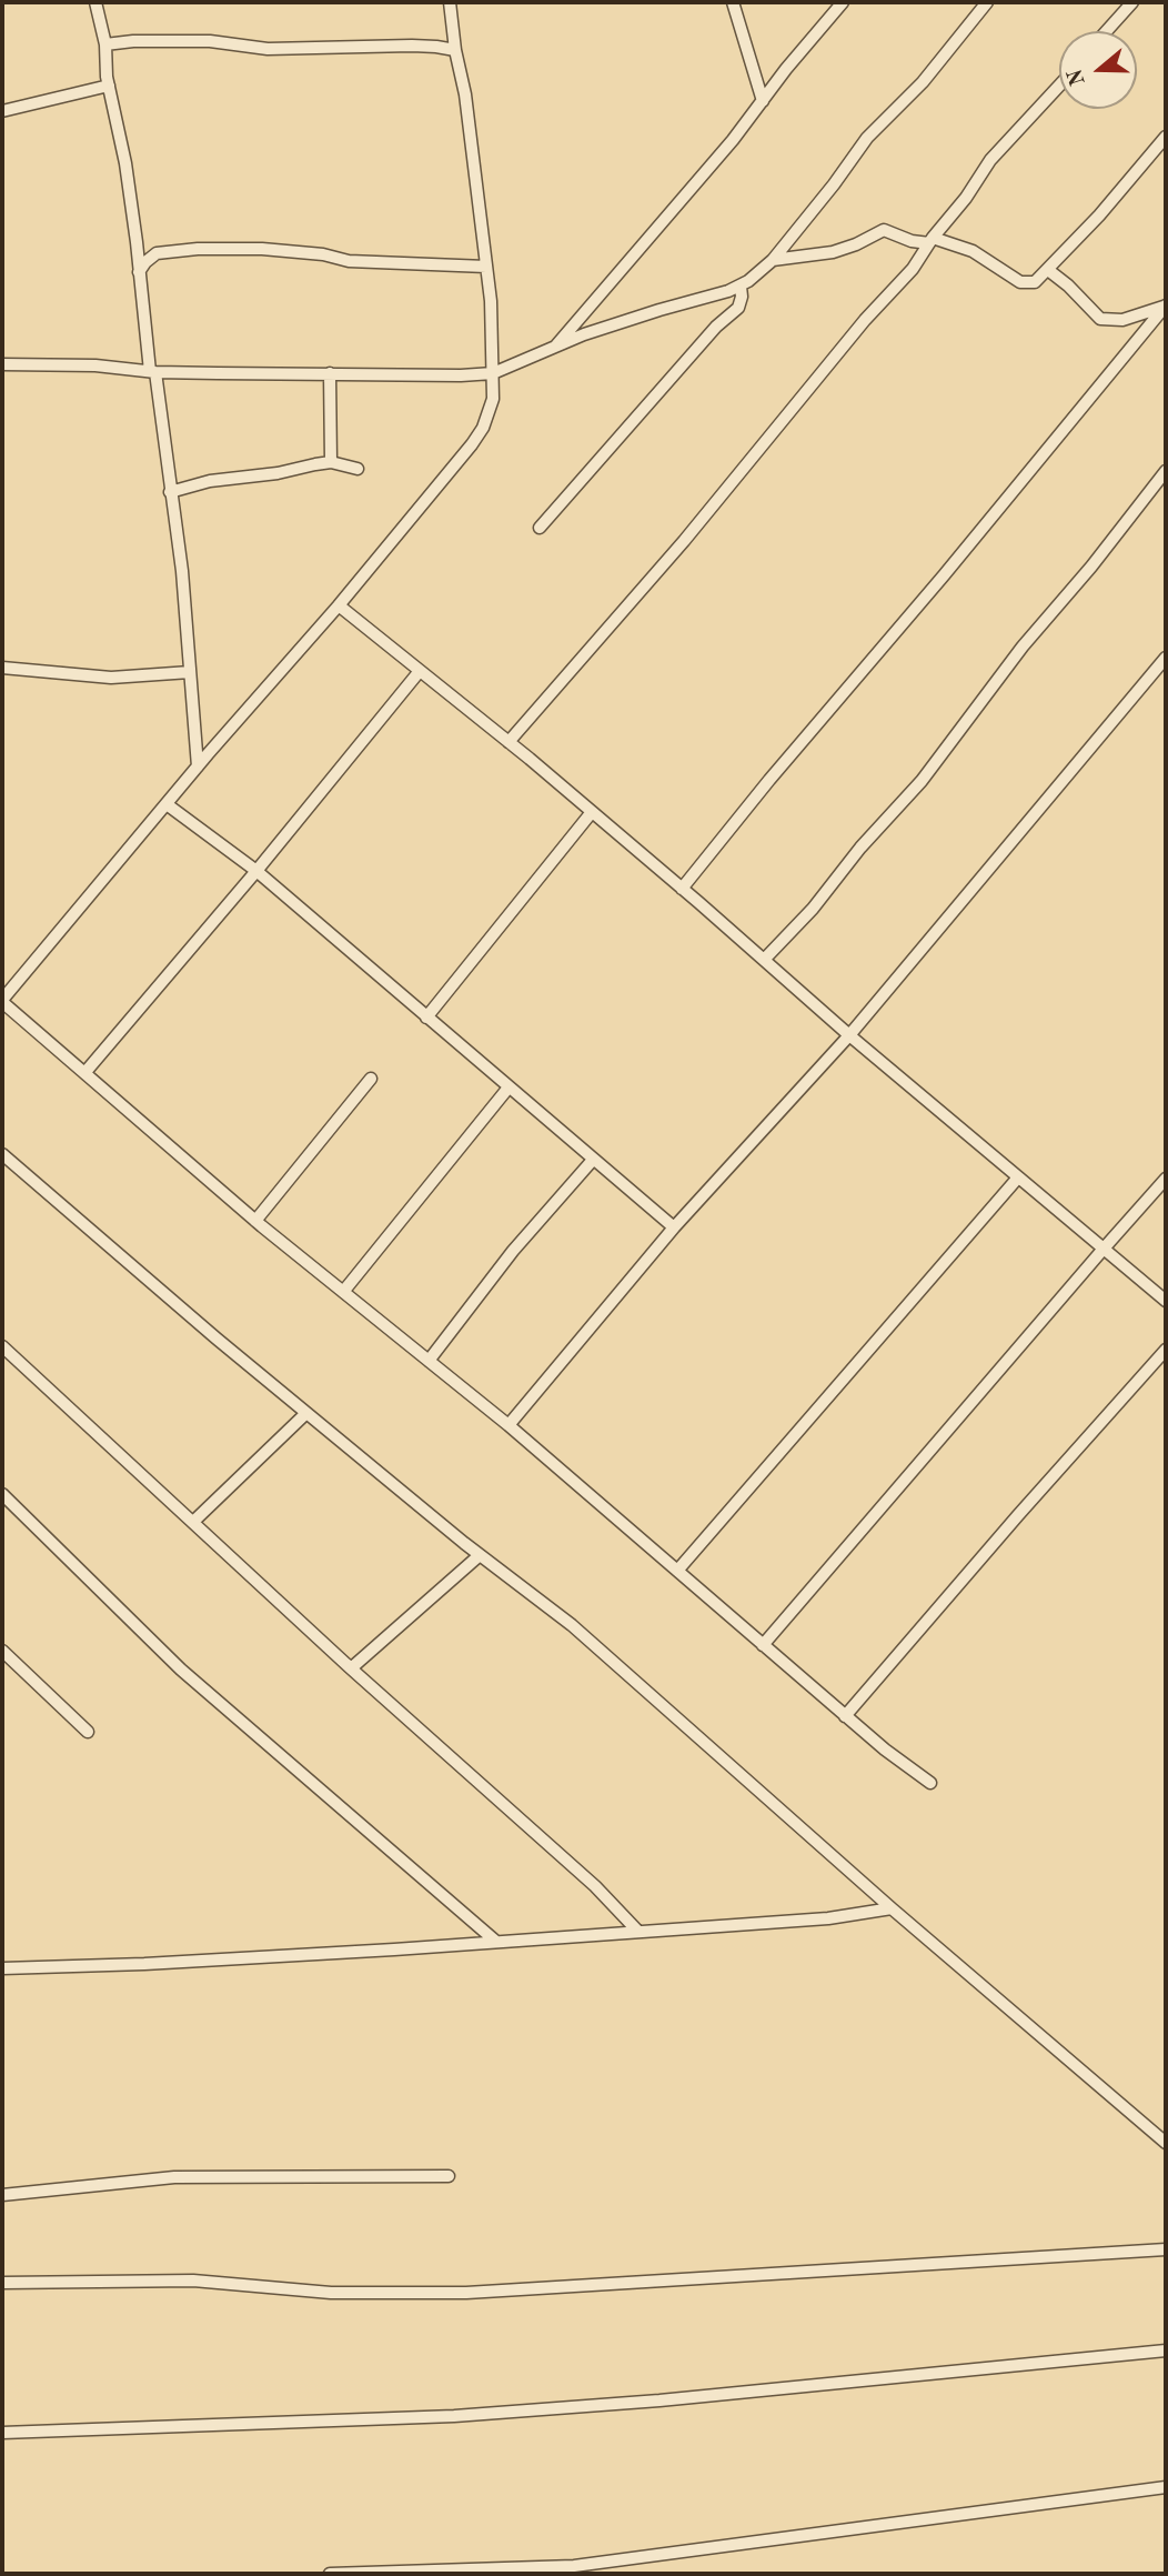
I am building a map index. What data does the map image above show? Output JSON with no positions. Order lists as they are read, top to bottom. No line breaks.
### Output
{"north":"left"}
